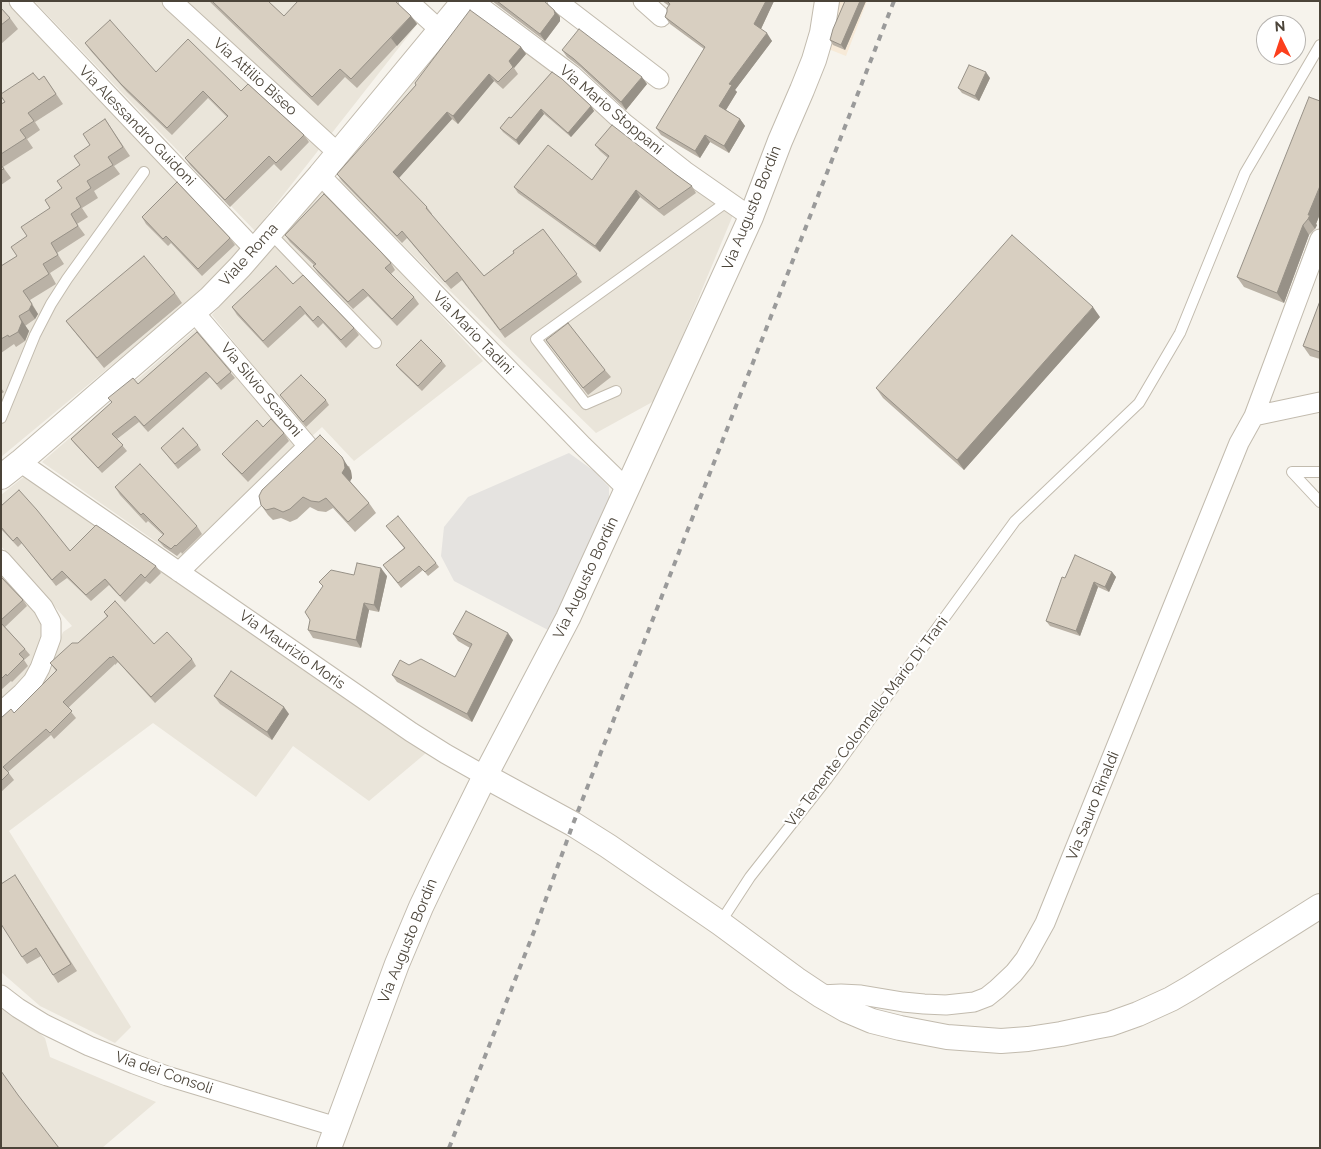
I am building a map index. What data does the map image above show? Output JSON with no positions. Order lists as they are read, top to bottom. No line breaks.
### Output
{"streets":{"street":["Via Attilio Biseo","Via Mario Stoppani","Via Alessandro Guidoni","Via Augusto Bordin","Viale Roma","Via Mario Tadini","Via Silvio Scaroni","Via Maurizio Moris","Via Sauro Rinaldi","Via dei Consoli"],"lane":["Via Tenente Colonnello Mario Di Trani"]},"crossings":[["Via Attilio Biseo","Viale Roma"],["Via Mario Stoppani","Via Augusto Bordin"],["Via Alessandro Guidoni","Viale Roma"],["Via Augusto Bordin","Via Mario Tadini"],["Via Augusto Bordin","Via Maurizio Moris"],["Via Augusto Bordin","Via dei Consoli"],["Viale Roma","Via Mario Tadini"],["Viale Roma","Via Silvio Scaroni"],["Viale Roma","Via Maurizio Moris"],["Via Silvio Scaroni","Via Maurizio Moris"],["Via Maurizio Moris","Via Tenente Colonnello Mario Di Trani"]],"north":"top"}
